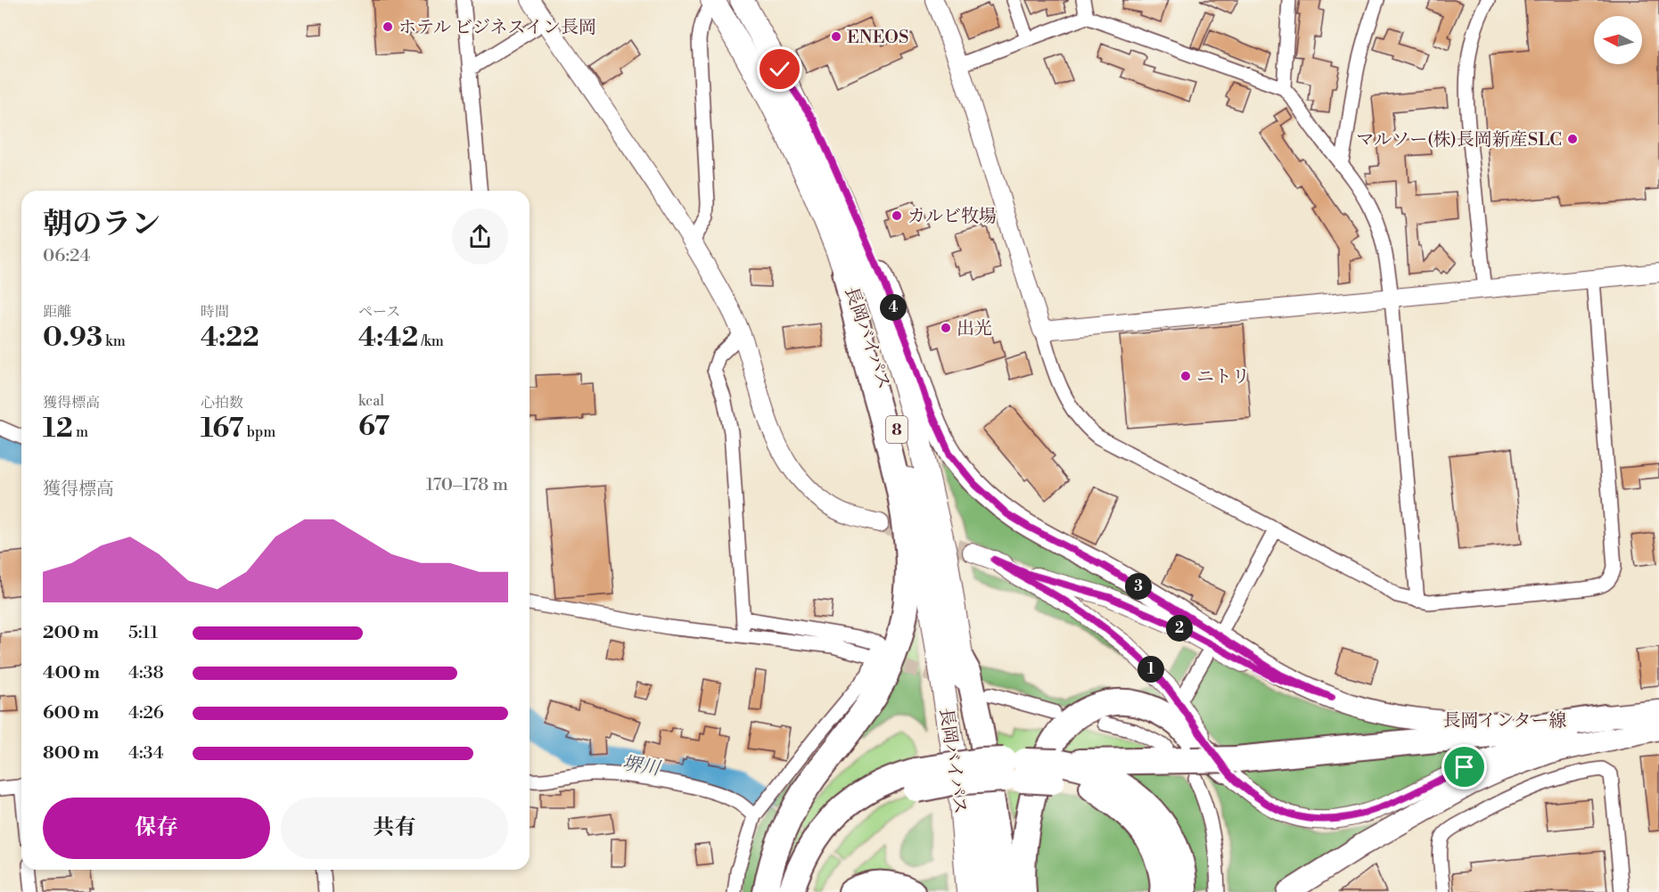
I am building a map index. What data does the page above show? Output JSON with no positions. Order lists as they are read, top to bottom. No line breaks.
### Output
{"streets":{"highway":["長岡バイパス","8"],"main road":["長岡インター線"]},"crossings":[["長岡バイパス","長岡インター線"]],"water":["堺川"],"places":["ホテル ビジネスイン長岡","ENEOS","マルソー(株)長岡新産SLC","カルビ牧場","出光","ニトリ"],"north":"left","page":{"heading":["朝のラン","06:24"],"stats":[["距離","0.93 km"],["時間","4:22"],["ペース","4:42 /km"],["獲得標高","12 m"],["心拍数","167 bpm"],["kcal","67"]],"pins":["4","3","2","1"],"chart":["獲得標高","170–178 m"],"list":[{"name":"200 m","note":"5:11"},{"name":"400 m","note":"4:38"},{"name":"600 m","note":"4:26"},{"name":"800 m","note":"4:34"}],"buttons":["保存","共有"]}}
